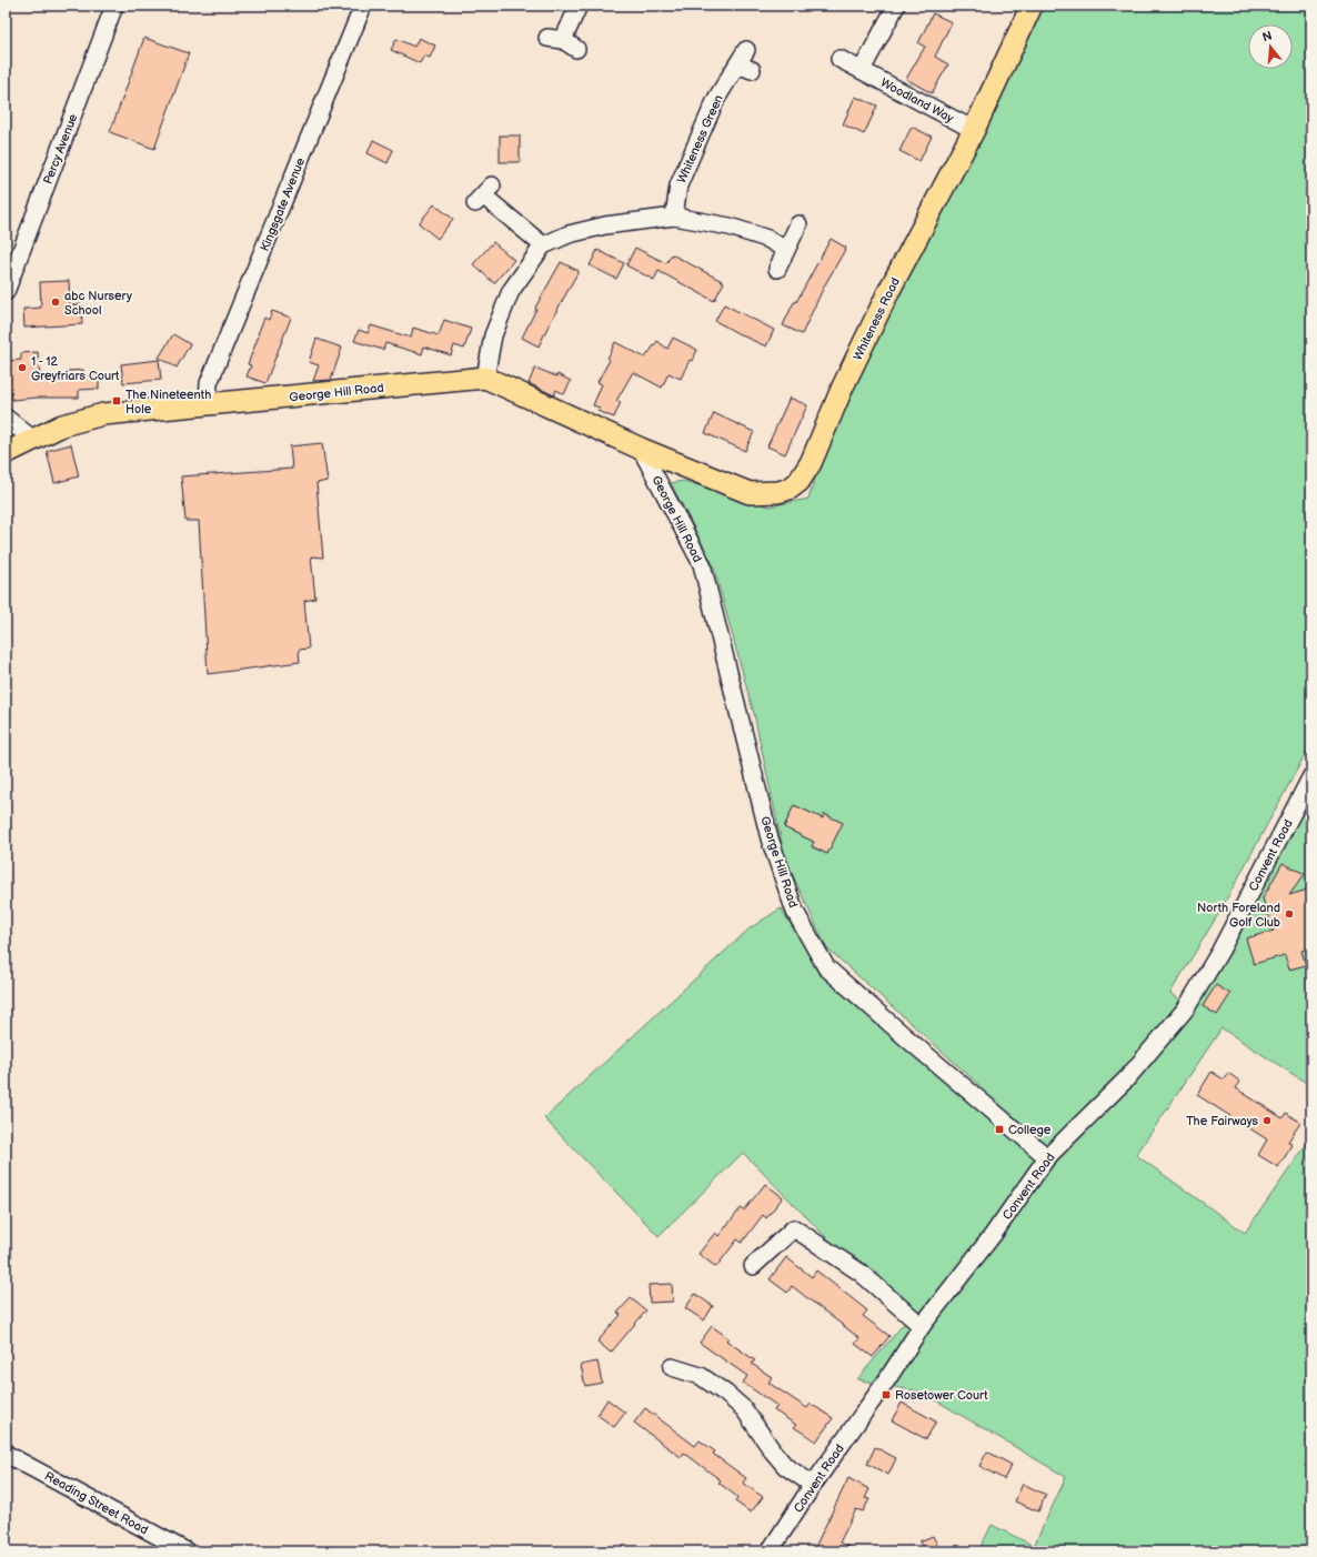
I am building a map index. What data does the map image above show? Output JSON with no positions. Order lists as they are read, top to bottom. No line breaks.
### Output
{"streets":{"main road":["Whiteness Road","George Hill Road"],"street":["Woodland Way","Whiteness Green","Percy Avenue","Kingsgate Avenue","Convent Road","Reading Street Road"]},"crossings":[["Woodland Way","Whiteness Road"],["Kingsgate Avenue","George Hill Road"],["Whiteness Road","George Hill Road"],["George Hill Road","Convent Road"]],"places":{"other":["abc Nursery School","1 - 12 Greyfriars Court","North Foreland Golf Club","The Fairways"],"transit":["The Nineteenth Hole","College","Rosetower Court"]},"north":"top"}
